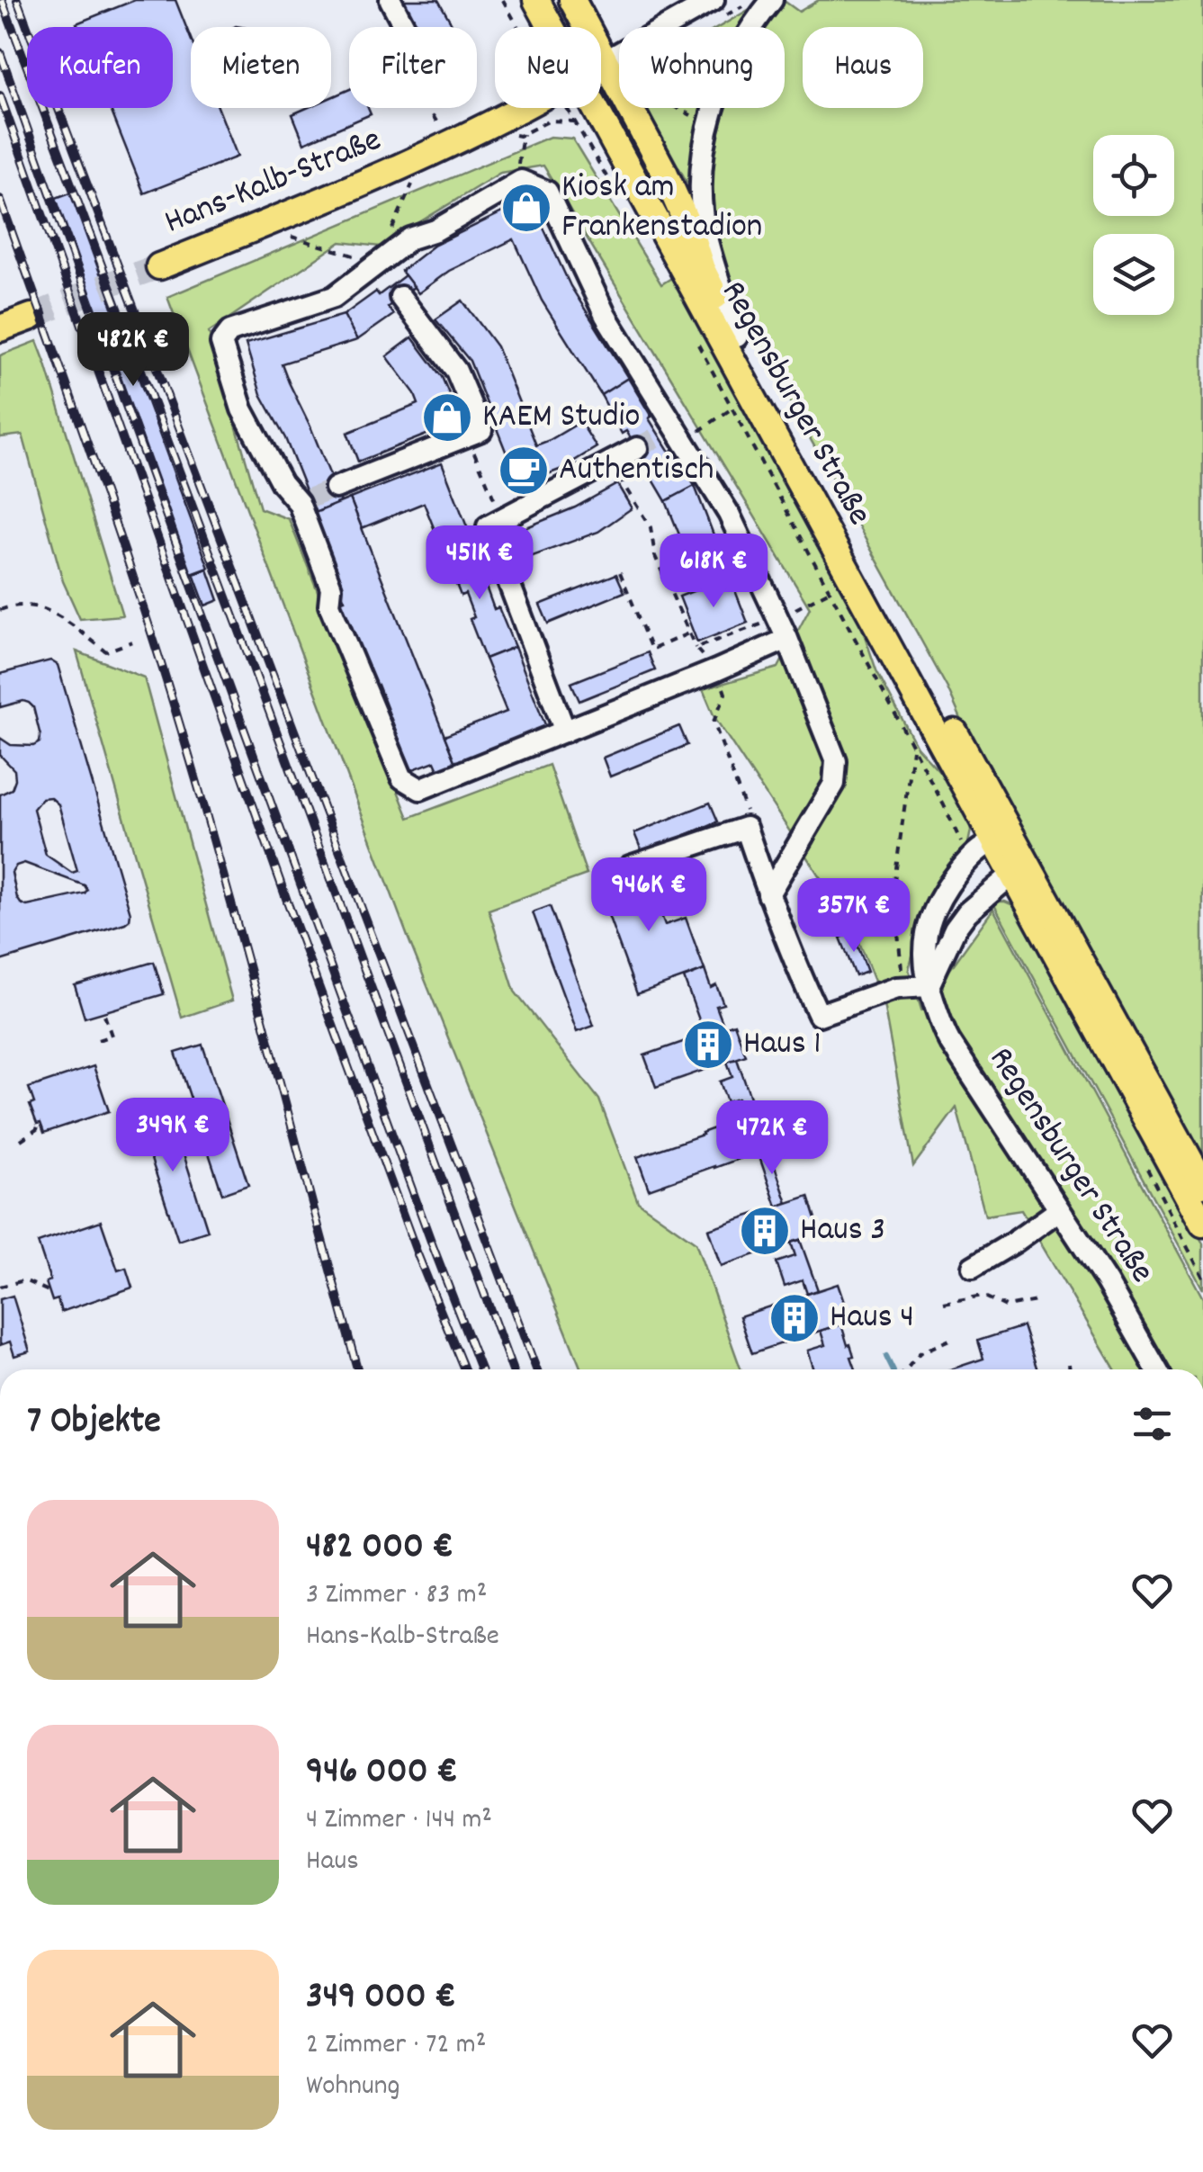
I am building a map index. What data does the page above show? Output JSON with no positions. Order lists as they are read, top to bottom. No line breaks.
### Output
{"streets":{"main road":["Hans-Kalb-Straße","Regensburger Straße"]},"crossings":[["Hans-Kalb-Straße","Regensburger Straße"]],"places":{"shop":["Kiosk am Frankenstadion","KAEM Studio"],"cafe":["Authentisch"],"building":["Haus 1","Haus 3","Haus 4"]},"page":{"chip":["Kaufen","Mieten","Filter","Neu","Wohnung","Haus"],"price":["482K €","451K €","618K €","946K €","357K €","349K €","472K €"],"heading":"7 Objekte","list":[{"name":"482 000 €","note":"3 Zimmer · 83 m² · Hans-Kalb-Straße"},{"name":"946 000 €","note":"4 Zimmer · 144 m² · Haus"},{"name":"349 000 €","note":"2 Zimmer · 72 m² · Wohnung"}]}}
